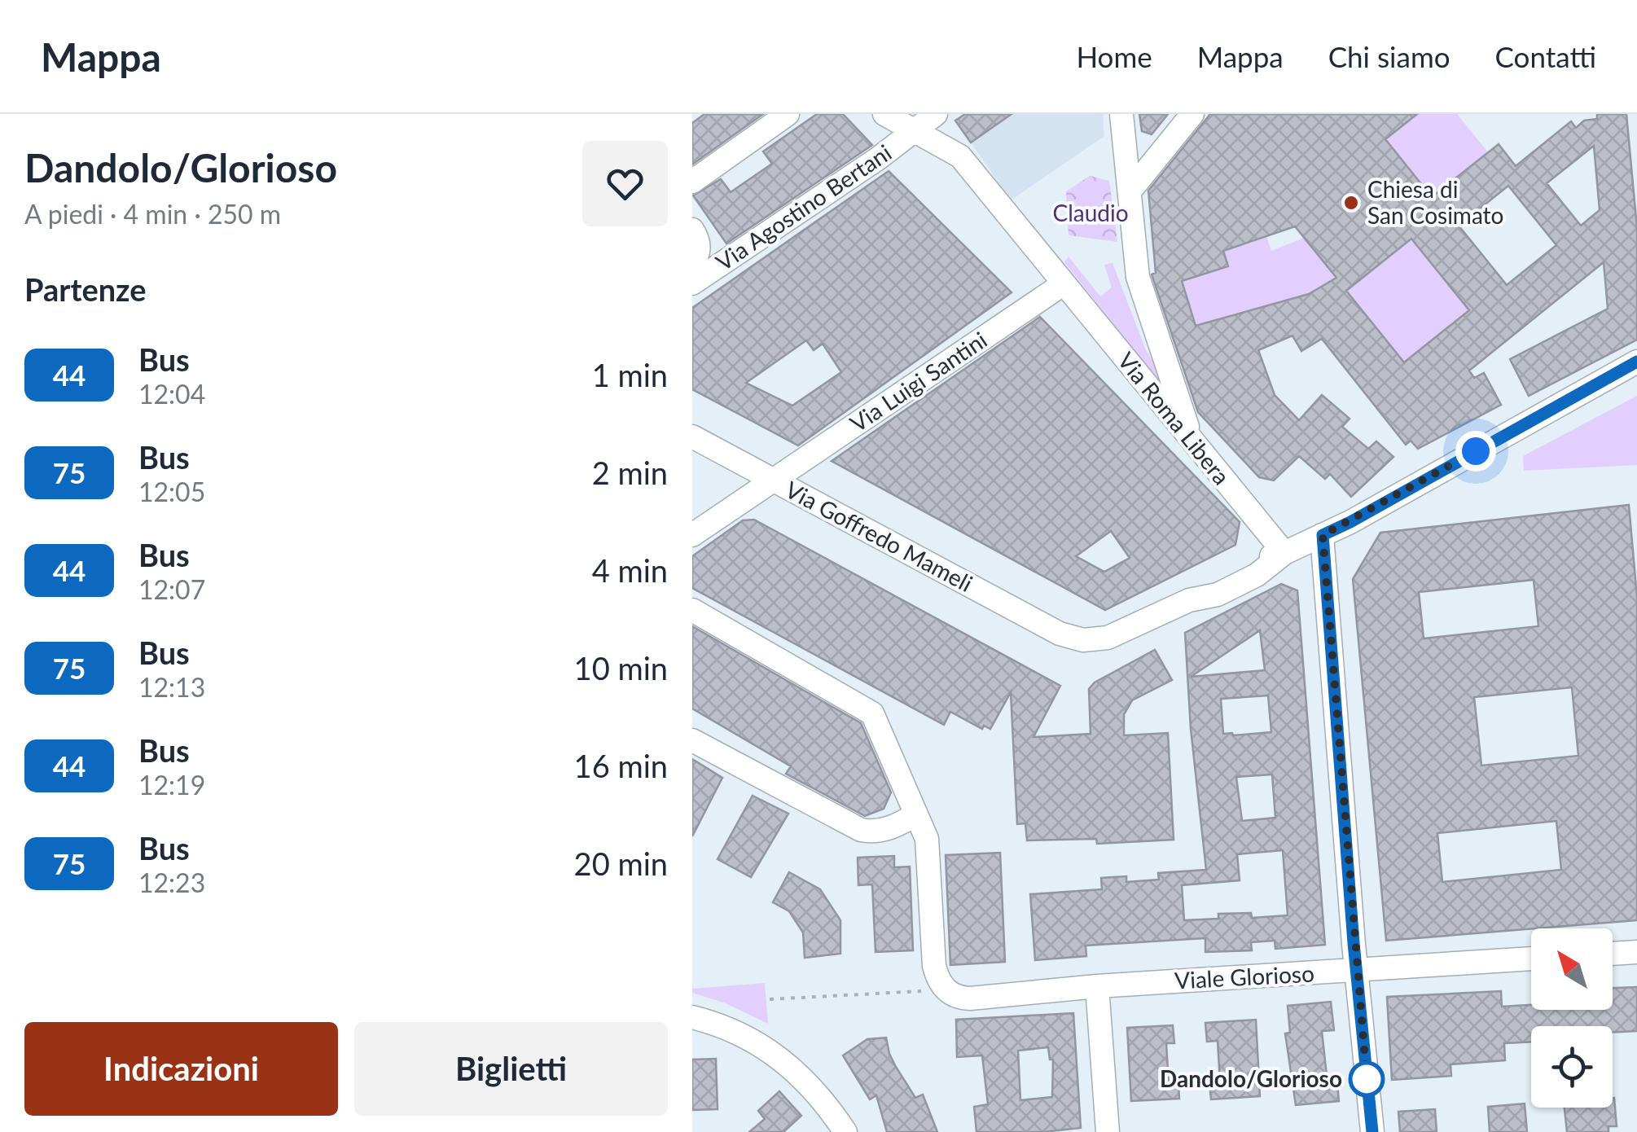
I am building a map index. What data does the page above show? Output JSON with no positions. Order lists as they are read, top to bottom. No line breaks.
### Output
{"streets":{"street":["Via Agostino Bertani","Via Luigi Santini","Via Roma Libera","Via Goffredo Mameli","Viale Glorioso"]},"crossings":[["Via Agostino Bertani","Via Roma Libera"],["Via Luigi Santini","Via Roma Libera"],["Via Luigi Santini","Via Goffredo Mameli"],["Via Roma Libera","Via Goffredo Mameli"]],"parks":["Claudio"],"places":["Chiesa di San Cosimato","Dandolo/Glorioso"],"lines":["bus line 44"],"north":"top left","page":{"header":"Mappa","nav":["Home","Mappa","Chi siamo","Contatti"],"heading":[["Dandolo/Glorioso","A piedi · 4 min · 250 m"],"Partenze"],"list":[{"mark":"44","name":"Bus","note":"12:04","value":"1 min"},{"mark":"75","name":"Bus","note":"12:05","value":"2 min"},{"mark":"44","name":"Bus","note":"12:07","value":"4 min"},{"mark":"75","name":"Bus","note":"12:13","value":"10 min"},{"mark":"44","name":"Bus","note":"12:19","value":"16 min"},{"mark":"75","name":"Bus","note":"12:23","value":"20 min"}],"buttons":["Indicazioni","Biglietti"]}}
